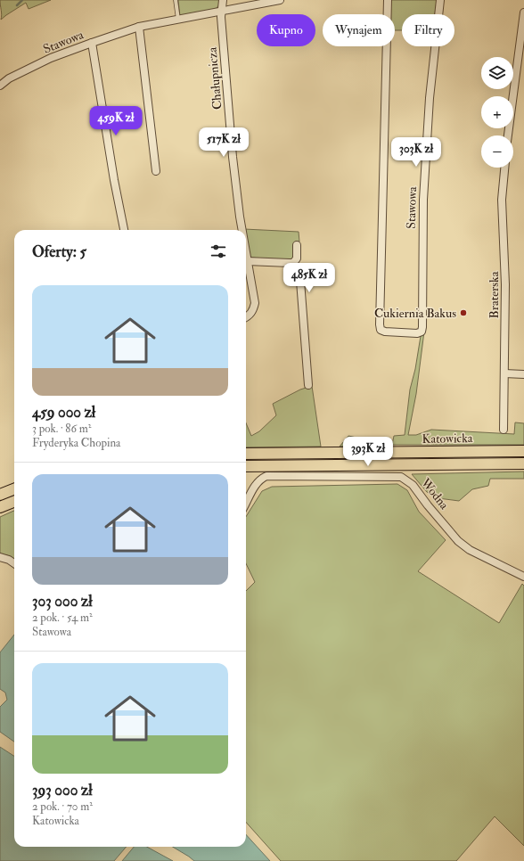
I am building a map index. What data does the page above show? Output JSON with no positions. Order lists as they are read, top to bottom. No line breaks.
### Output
{"streets":{"main road":["Katowicka"],"street":["Stawowa","Chałupnicza","Braterska","Wodna"]},"crossings":[["Stawowa","Chałupnicza"]],"places":["Cukiernia Bakus"],"page":{"chip":["Kupno","Wynajem","Filtry"],"map_buttons":["+","−"],"price":["459K zł","517K zł","303K zł","485K zł","393K zł"],"heading":"Oferty: 5","list":[{"name":"459 000 zł","note":"3 pok. · 86 m² · Fryderyka Chopina"},{"name":"303 000 zł","note":"2 pok. · 54 m² · Stawowa"},{"name":"393 000 zł","note":"2 pok. · 70 m² · Katowicka"}]}}
